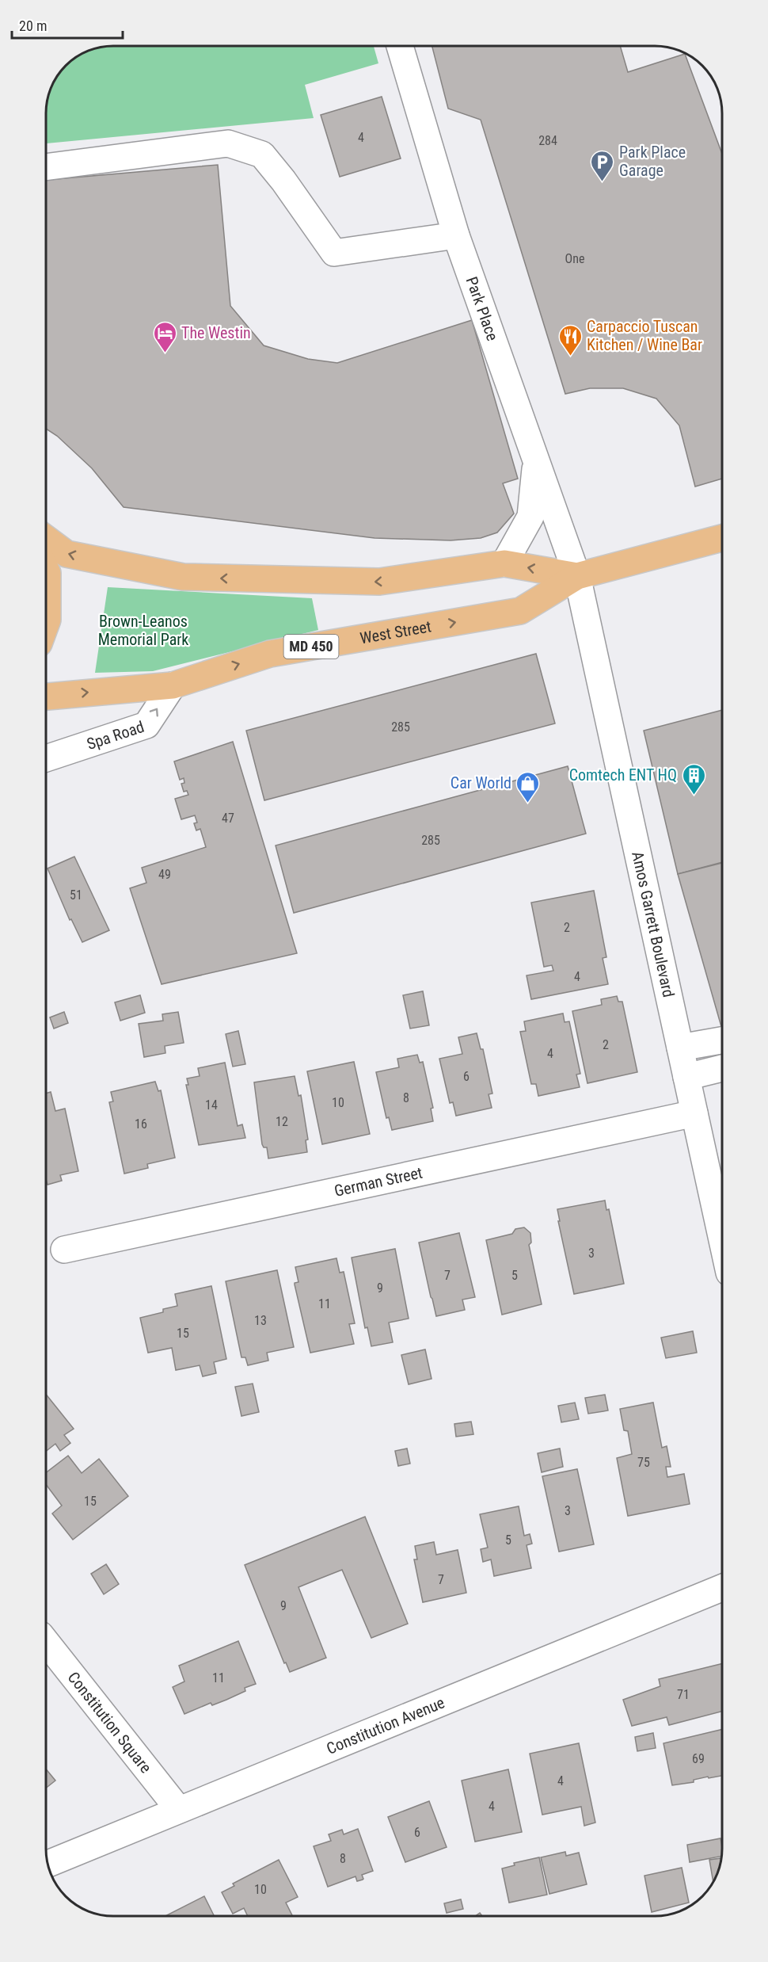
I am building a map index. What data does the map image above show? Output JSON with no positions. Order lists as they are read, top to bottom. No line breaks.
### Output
{"streets":{"main road":["West Street","MD 450"],"street":["Park Place","Spa Road","Amos Garrett Boulevard","German Street","Constitution Square","Constitution Avenue"]},"crossings":[["Park Place","West Street"],["Park Place","Amos Garrett Boulevard"],["West Street","Spa Road"],["West Street","Amos Garrett Boulevard"],["Amos Garrett Boulevard","German Street"],["Constitution Square","Constitution Avenue"]],"one_way":["Spa Road"],"parks":["Brown-Leanos Memorial Park"],"places":{"parking":["Park Place Garage"],"hotel":["The Westin"],"restaurant":["Carpaccio Tuscan Kitchen / Wine Bar"],"building":["Comtech ENT HQ"],"shop":["Car World"]},"house_numbers":["4","284","One","285","47","285","49","51","2","4","2","4","6","8","10","14","12","16","3","7","5","9","11","13","15","75","15","3","5","7","9","11","71","69","4","4","6","8","10"],"scale_bar":"20 m"}
